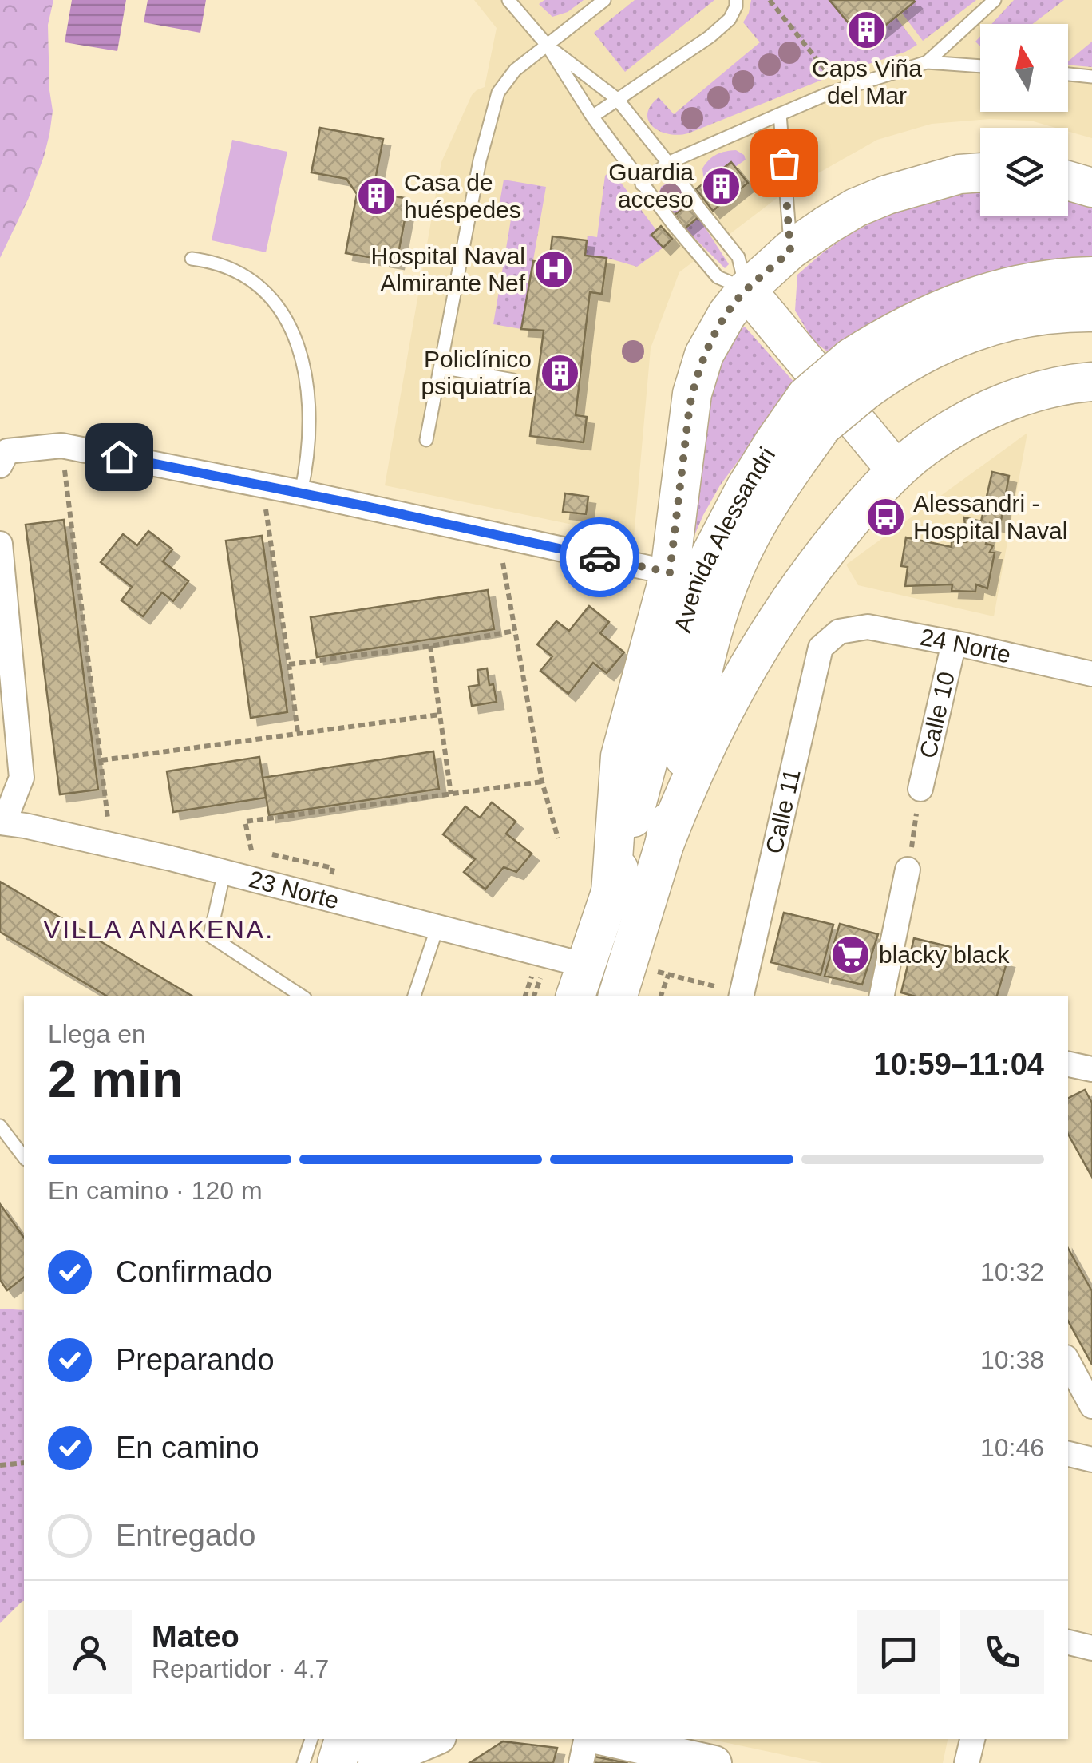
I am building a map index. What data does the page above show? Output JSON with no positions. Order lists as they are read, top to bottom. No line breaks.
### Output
{"streets":{"main road":["Avenida Alessandri"],"street":["24 Norte","Calle 10","Calle 11","23 Norte"]},"crossings":[["Avenida Alessandri","23 Norte"],["24 Norte","Calle 10"],["24 Norte","Calle 11"]],"districts":["VILLA ANAKENA."],"places":{"building":["Caps Viña del Mar","Guardia acceso","Casa de huéspedes","Policlínico psiquiatría"],"hospital":["Hospital Naval Almirante Nef"],"bus stop":["Alessandri - Hospital Naval"],"supermarket":["blacky black"]},"north":"top","page":{"heading":["2 min","Llega en","10:59–11:04"],"panel":["Mateo","Repartidor · 4.7"],"bar":"En camino · 120 m","list":[["Confirmado","10:32"],["Preparando","10:38"],["En camino","10:46"],"Entregado"]}}
